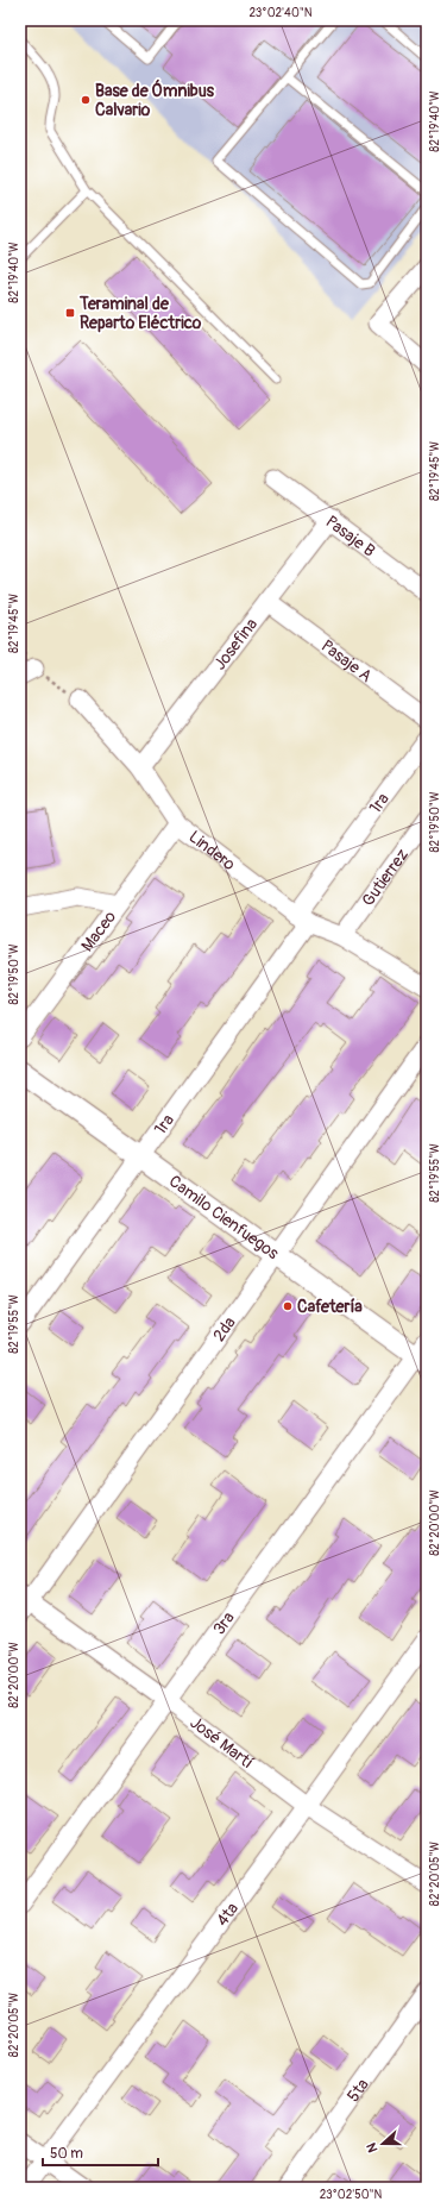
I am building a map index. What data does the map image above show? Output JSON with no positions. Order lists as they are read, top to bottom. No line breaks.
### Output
{"streets":{"street":["Pasaje B","Josefina","Pasaje A","1ra","Lindero","Gutierrez","Maceo","Camilo Cienfuegos","2da","3ra","José Martí","4ta","5ta"]},"crossings":[["Pasaje B","Josefina"],["Josefina","Pasaje A"],["Josefina","Lindero"],["1ra","Lindero"],["1ra","Camilo Cienfuegos"],["Lindero","Gutierrez"],["Lindero","Maceo"],["Camilo Cienfuegos","2da"],["Camilo Cienfuegos","3ra"],["2da","José Martí"],["3ra","José Martí"],["José Martí","4ta"]],"places":{"other":["Base de Ómnibus Calvario","Cafetería"],"transit":["Teraminal de Reparto Eléctrico"]},"scale_bar":"50 m","north":"left","coordinates":["23°02'40\"N","82°19'40\"W","82°19'45\"W","82°19'50\"W","82°19'55\"W","82°20'00\"W","82°20'05\"W","23°02'50\"N"]}
